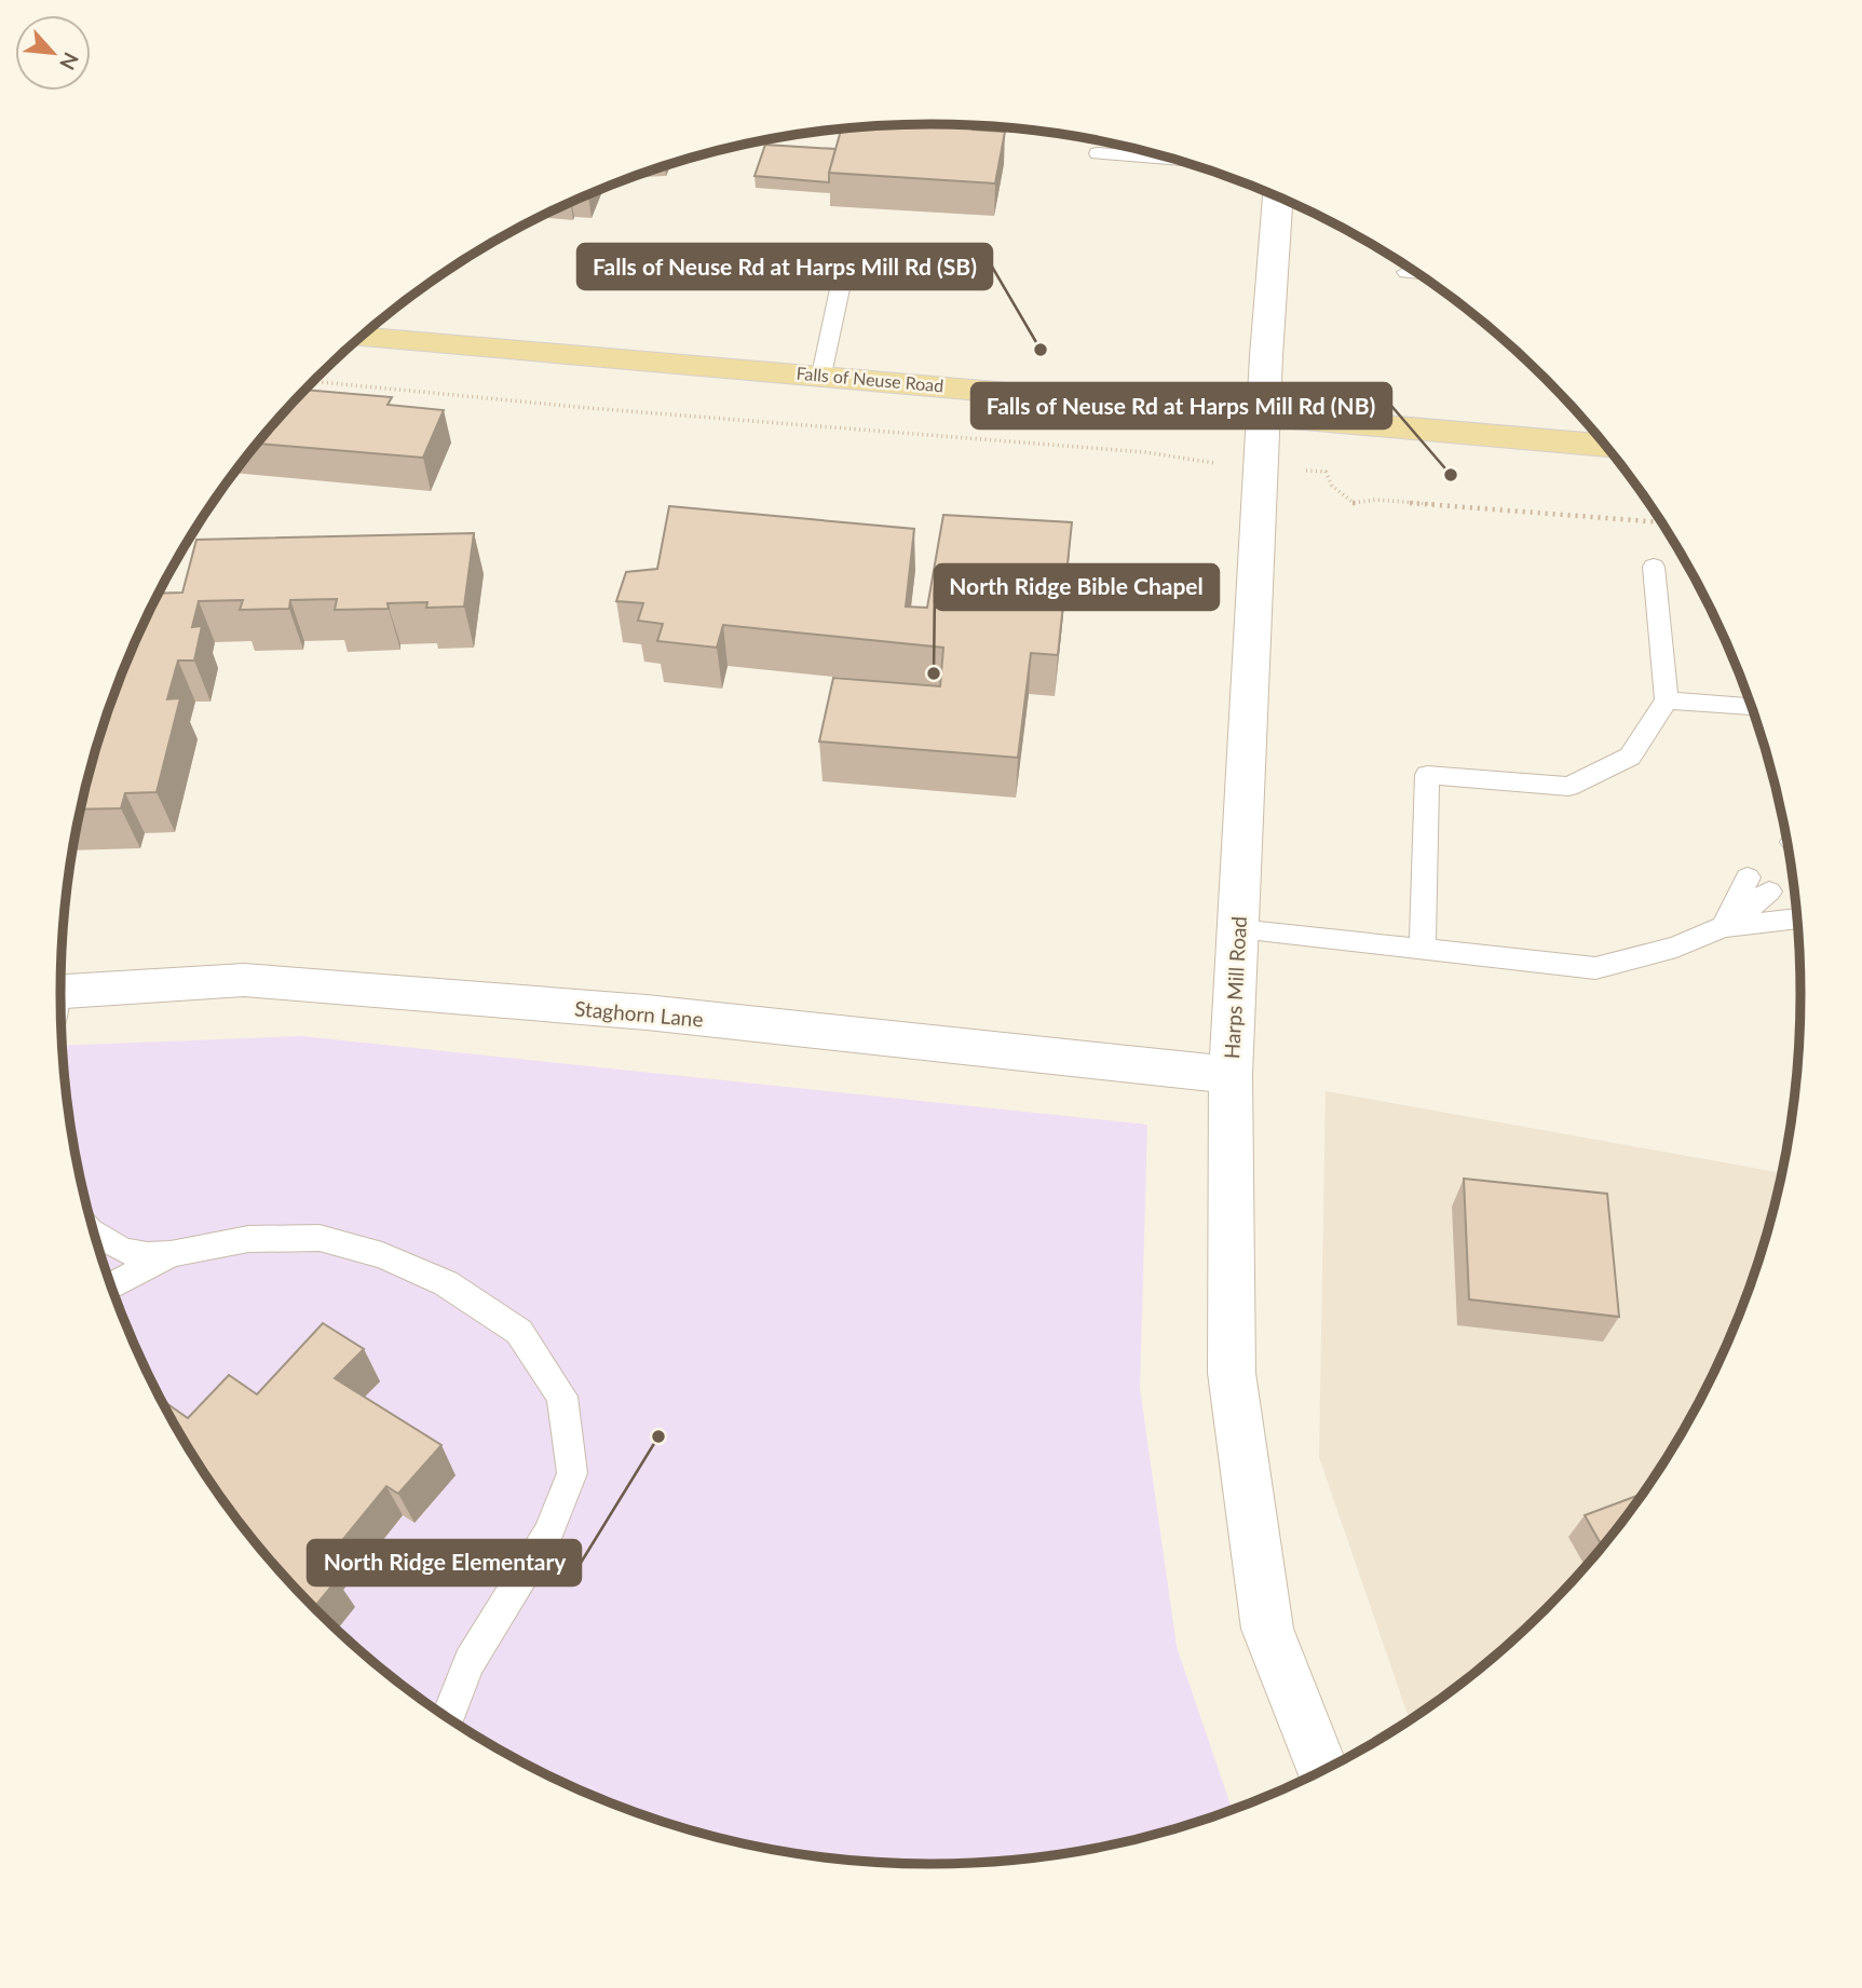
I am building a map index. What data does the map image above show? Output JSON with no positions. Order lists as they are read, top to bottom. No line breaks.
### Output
{"streets":{"main road":["Falls of Neuse Road"],"street":["Harps Mill Road","Staghorn Lane"]},"crossings":[["Falls of Neuse Road","Harps Mill Road"],["Harps Mill Road","Staghorn Lane"]],"places":["Falls of Neuse Rd at Harps Mill Rd (SB)","Falls of Neuse Rd at Harps Mill Rd (NB)","North Ridge Bible Chapel","North Ridge Elementary"],"north":"bottom right"}
